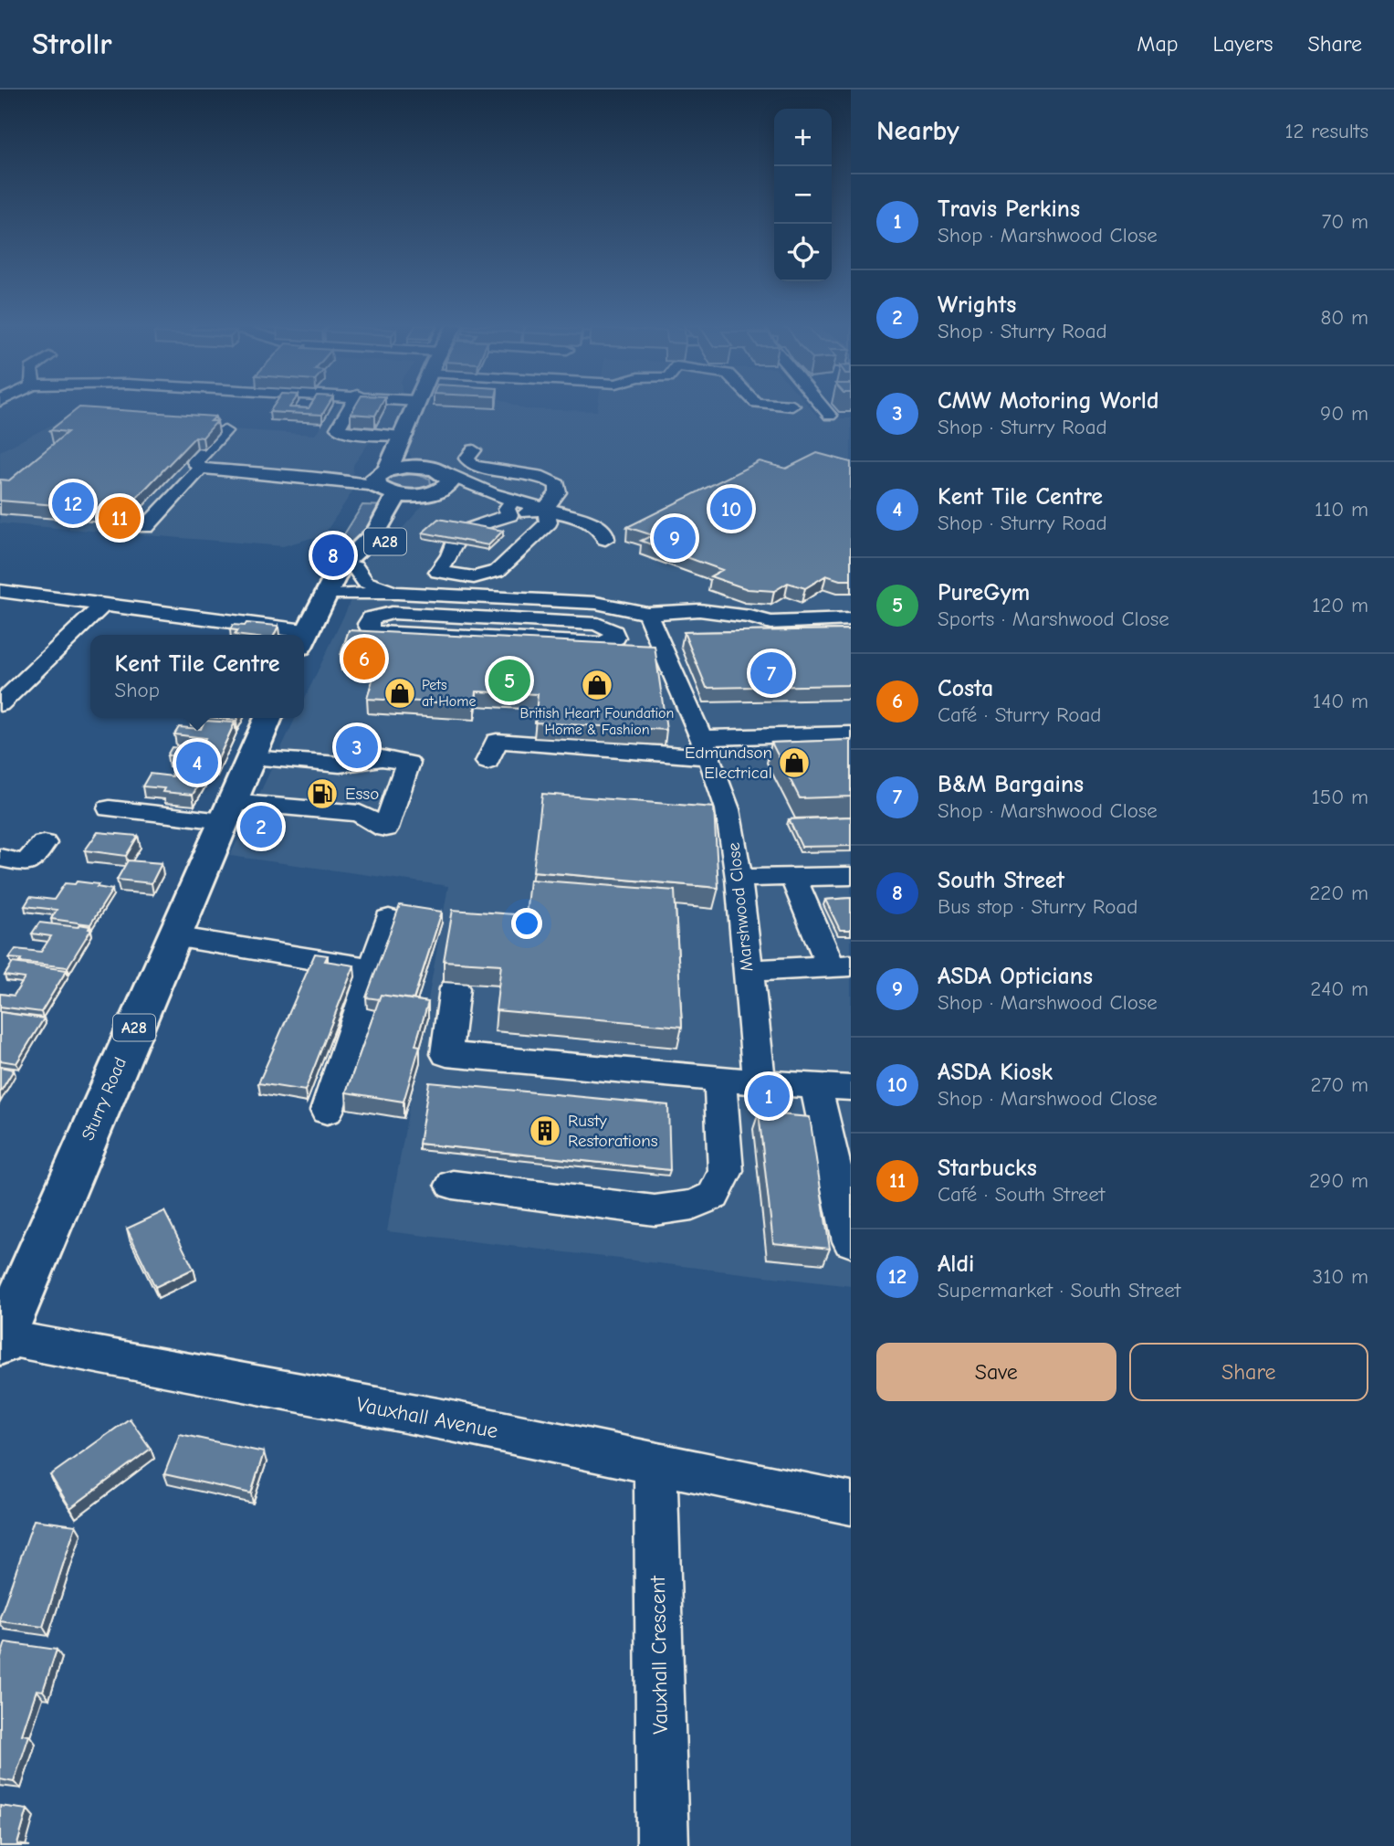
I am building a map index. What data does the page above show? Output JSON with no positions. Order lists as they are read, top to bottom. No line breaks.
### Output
{"streets":{"highway":["A28","Sturry Road"],"street":["Marshwood Close","Vauxhall Avenue","Vauxhall Crescent"]},"crossings":[["Sturry Road","Vauxhall Avenue"],["Vauxhall Avenue","Vauxhall Crescent"]],"places":{"shop":["British Heart Foundation Home & Fashion","Pets at Home","Edmundson Electrical"],"fuel station":["Esso"],"building":["Rusty Restorations"]},"page":{"header":"Strollr","nav":["Map","Layers","Share"],"heading":["Nearby","12 results"],"map_buttons":["+","−"],"list":[{"mark":"1","name":"Travis Perkins","note":"Shop · Marshwood Close","value":"70 m"},{"mark":"2","name":"Wrights","note":"Shop · Sturry Road","value":"80 m"},{"mark":"3","name":"CMW Motoring World","note":"Shop · Sturry Road","value":"90 m"},{"mark":"4","name":"Kent Tile Centre","note":"Shop · Sturry Road","value":"110 m"},{"mark":"5","name":"PureGym","note":"Sports · Marshwood Close","value":"120 m"},{"mark":"6","name":"Costa","note":"Café · Sturry Road","value":"140 m"},{"mark":"7","name":"B&M Bargains","note":"Shop · Marshwood Close","value":"150 m"},{"mark":"8","name":"South Street","note":"Bus stop · Sturry Road","value":"220 m"},{"mark":"9","name":"ASDA Opticians","note":"Shop · Marshwood Close","value":"240 m"},{"mark":"10","name":"ASDA Kiosk","note":"Shop · Marshwood Close","value":"270 m"},{"mark":"11","name":"Starbucks","note":"Café · South Street","value":"290 m"},{"mark":"12","name":"Aldi","note":"Supermarket · South Street","value":"310 m"}],"pins":["12","10","11","9","8","6","7","5","3","4","2","1"],"popup":["Kent Tile Centre","Shop"],"buttons":["Save","Share"]}}
